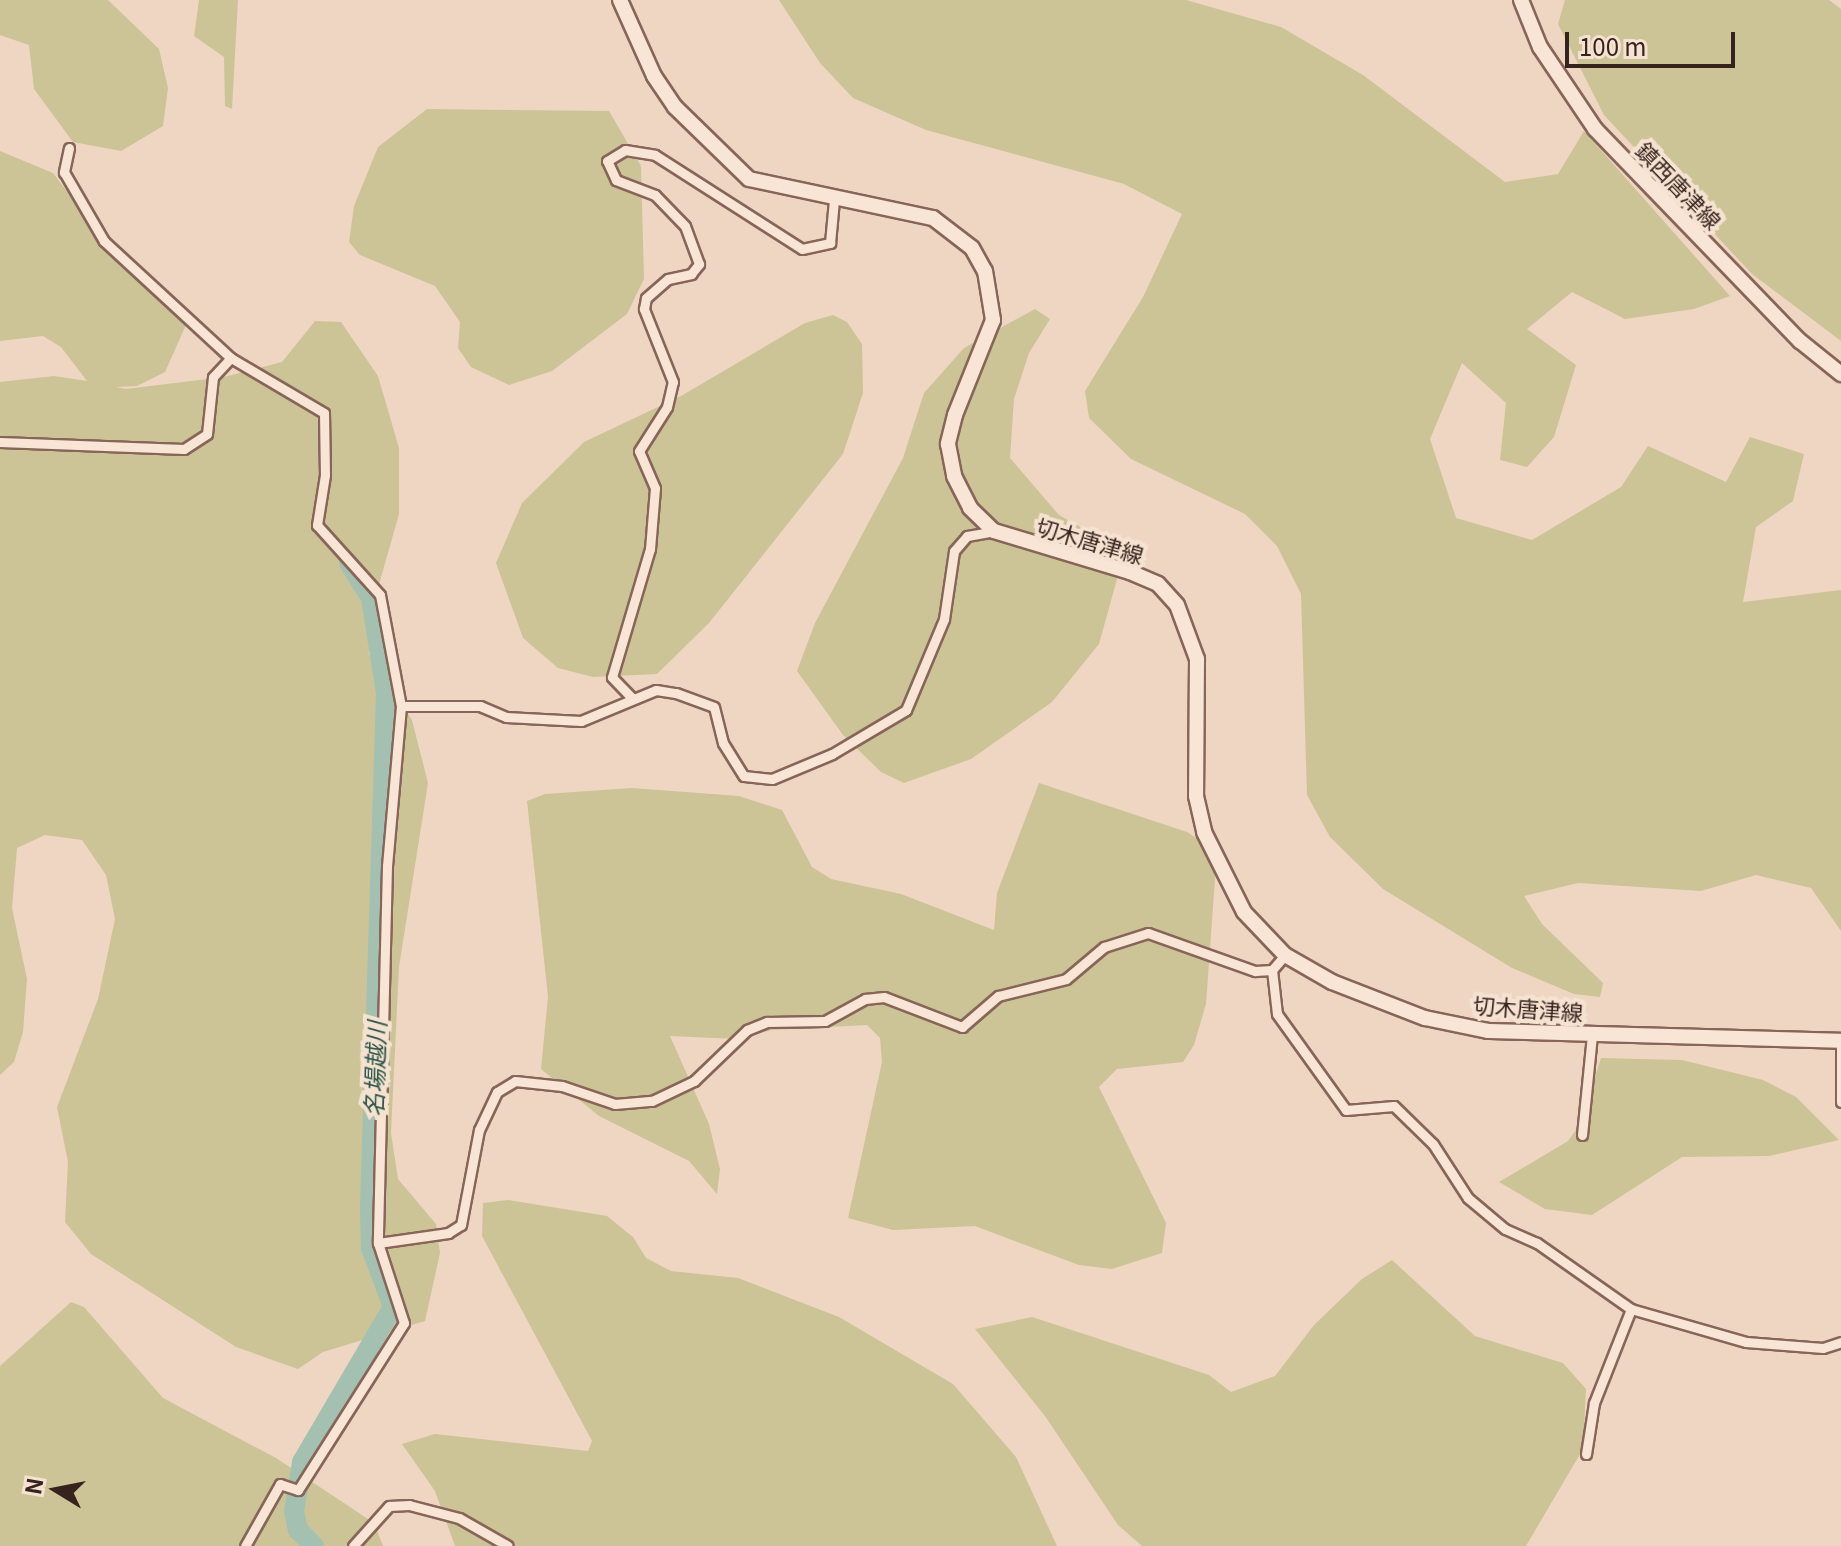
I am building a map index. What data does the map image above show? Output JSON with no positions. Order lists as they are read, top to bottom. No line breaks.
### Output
{"streets":{"main road":["鎮西唐津線","切木唐津線"]},"water":["名場越川"],"scale_bar":"100 m","north":"left"}
